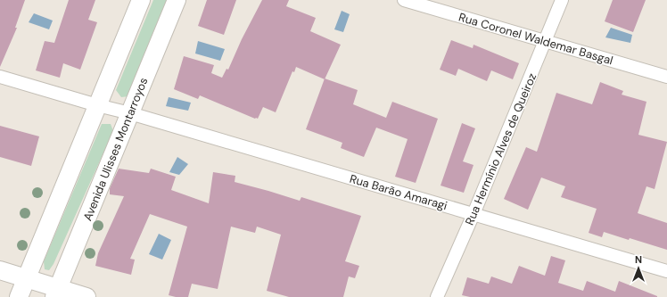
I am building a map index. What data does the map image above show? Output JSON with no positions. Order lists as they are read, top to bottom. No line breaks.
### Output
{"streets":{"main road":["Avenida Ulisses Montarroyos"],"street":["Rua Coronel Waldemar Basgal","Rua Hermínio Alves de Queiroz","Rua Barão Amaragi"]},"crossings":[["Rua Coronel Waldemar Basgal","Rua Hermínio Alves de Queiroz"],["Avenida Ulisses Montarroyos","Rua Barão Amaragi"],["Rua Hermínio Alves de Queiroz","Rua Barão Amaragi"]],"north":"top"}
